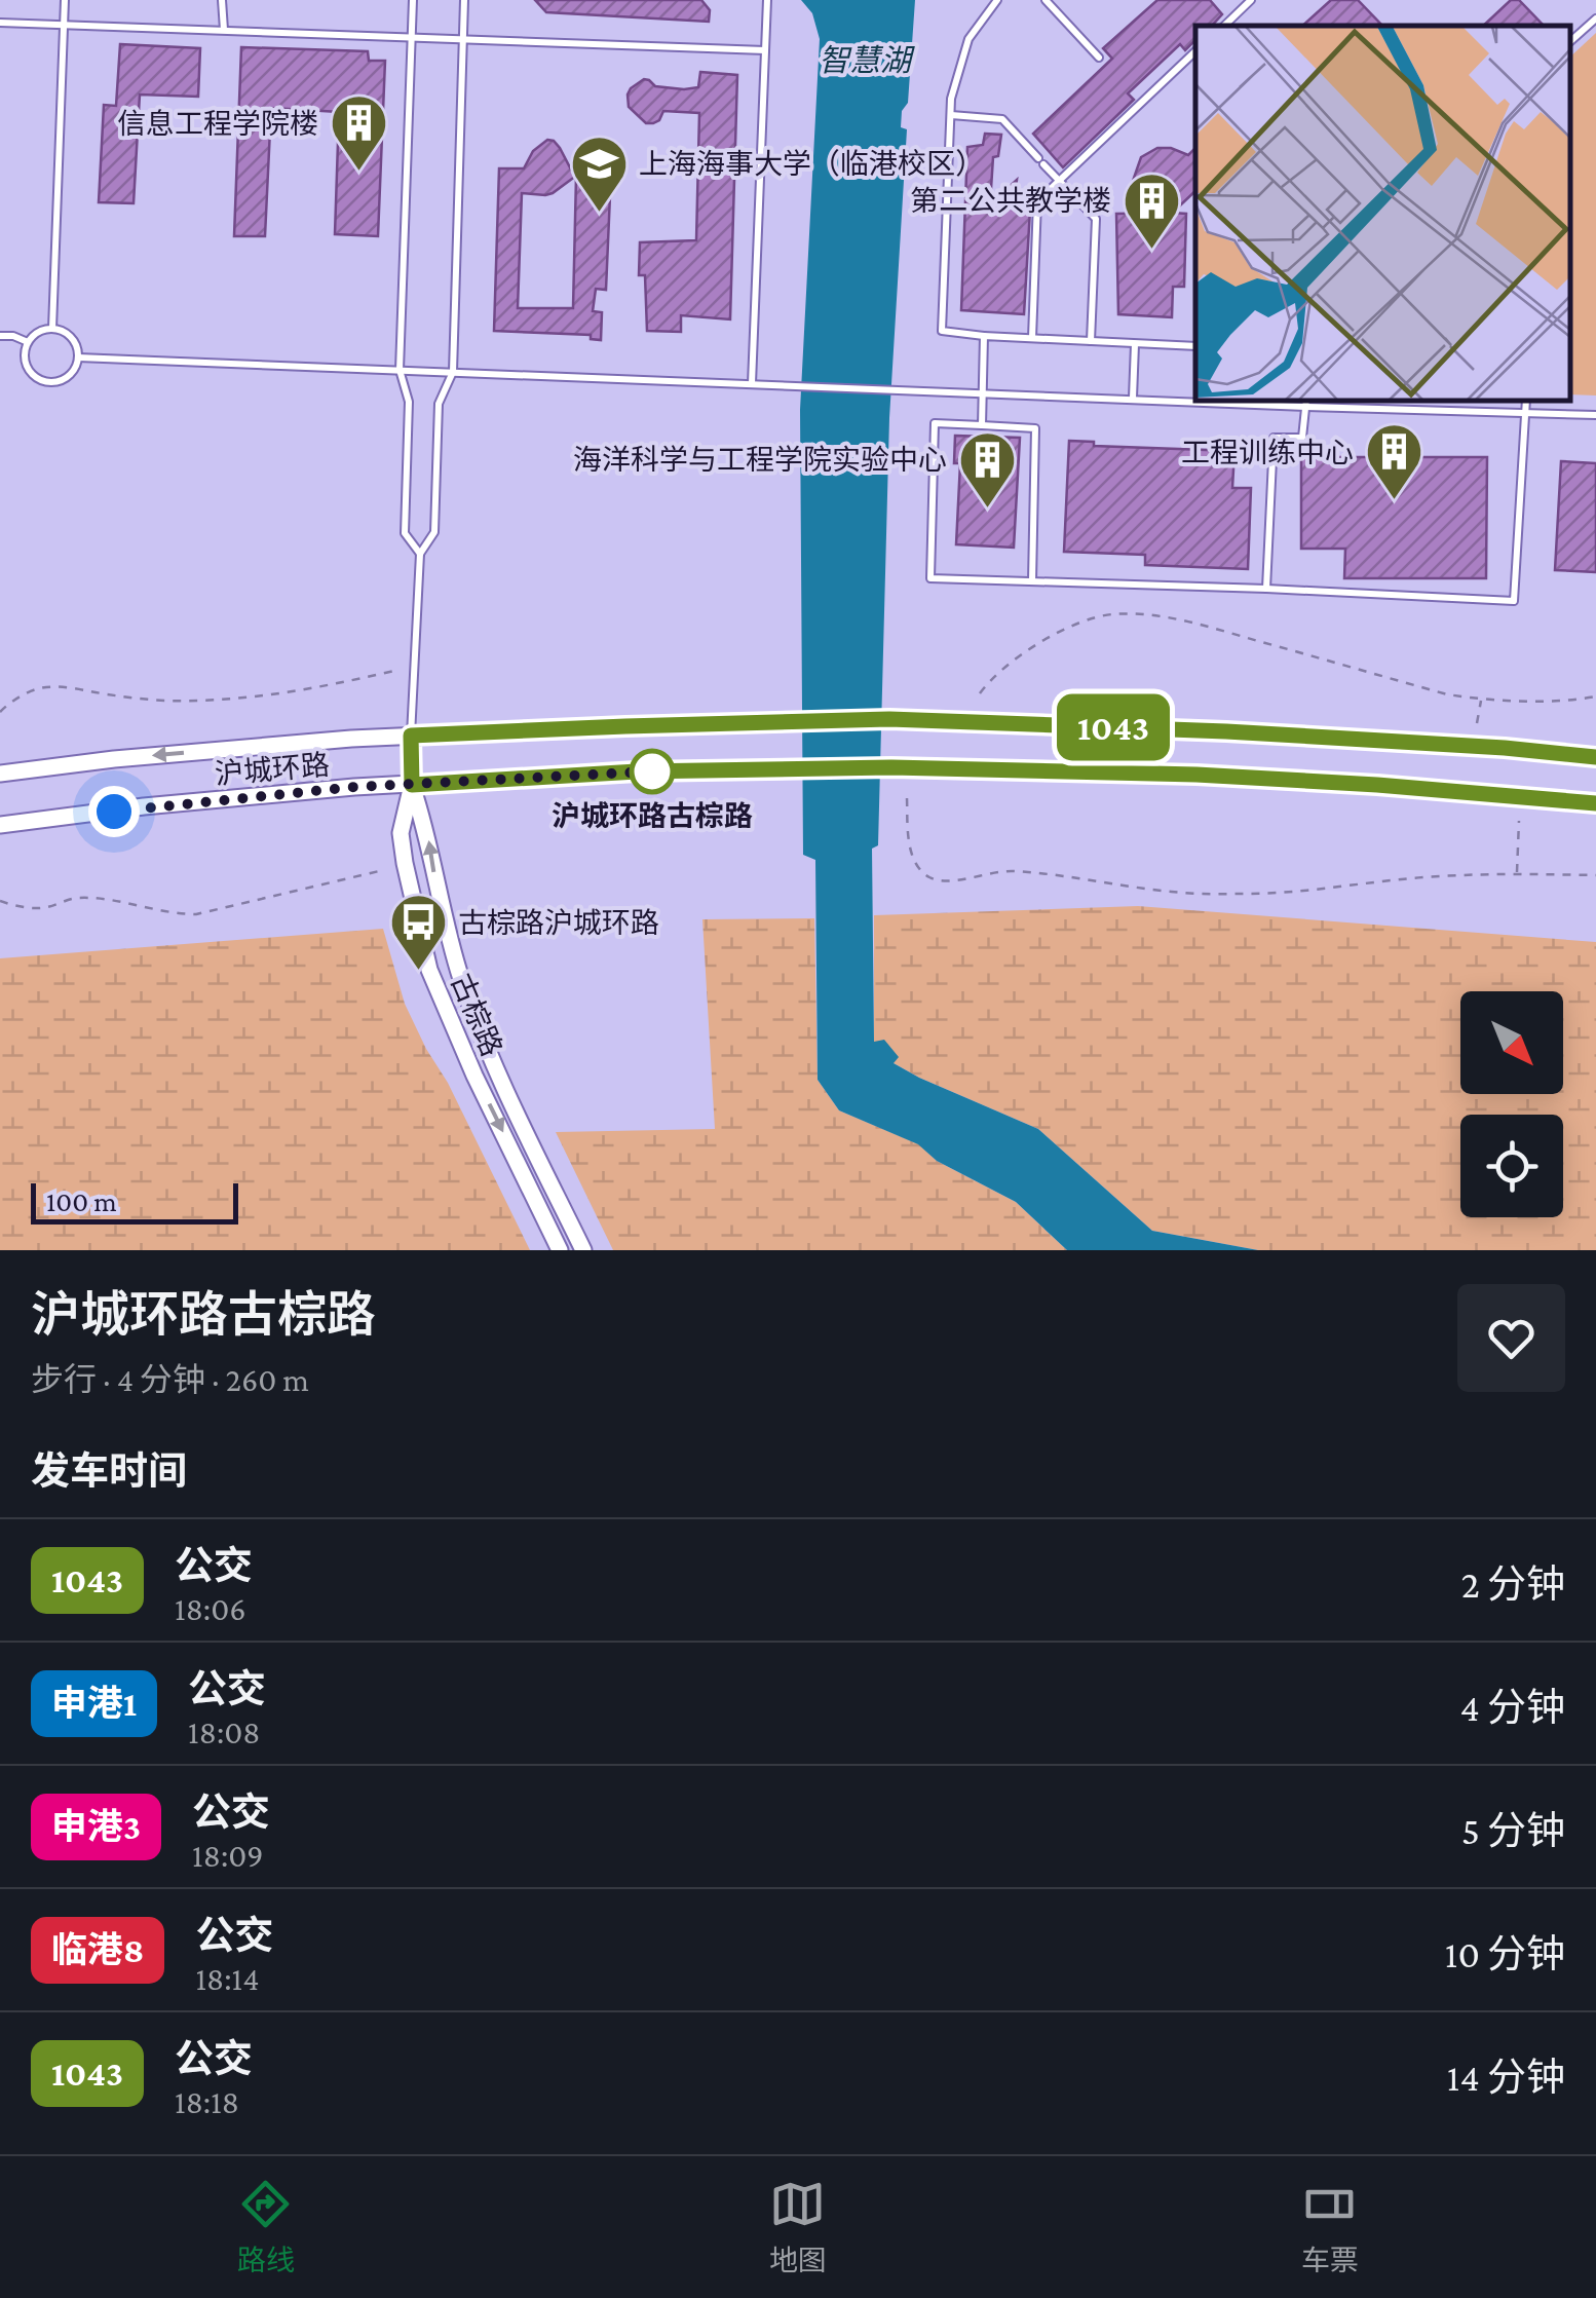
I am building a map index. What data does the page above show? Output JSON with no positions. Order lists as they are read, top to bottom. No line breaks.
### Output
{"streets":{"main road":["沪城环路","古棕路"]},"crossings":[["沪城环路","古棕路"]],"water":["智慧湖"],"places":{"building":["信息工程学院楼","第二公共教学楼","工程训练中心","海洋科学与工程学院实验中心"],"school or university":["上海海事大学（临港校区）"],"other":["沪城环路古棕路"],"bus stop":["古棕路沪城环路"]},"lines":["bus line 1043"],"scale_bar":"100 m","north":"bottom right","page":{"on_map":"1043","scale":"100 m","heading":[["沪城环路古棕路","步行 · 4 分钟 · 260 m"],"发车时间"],"list":[{"mark":"1043","name":"公交","note":"18:06","value":"2 分钟"},{"mark":"申港1","name":"公交","note":"18:08","value":"4 分钟"},{"mark":"申港3","name":"公交","note":"18:09","value":"5 分钟"},{"mark":"临港8","name":"公交","note":"18:14","value":"10 分钟"},{"mark":"1043","name":"公交","note":"18:18","value":"14 分钟"}],"tabs":["路线","地图","车票"]}}
